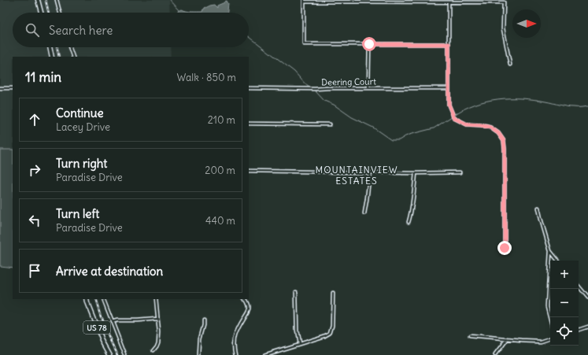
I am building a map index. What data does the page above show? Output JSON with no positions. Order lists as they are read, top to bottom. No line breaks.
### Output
{"streets":{"main road":["US 78"],"street":["Deering Court"]},"districts":["MOUNTAINVIEW ESTATES"],"north":"right","page":{"search":"Search here","heading":["11 min","Walk · 850 m"],"list":[["Continue","Lacey Drive","210 m"],["Turn right","Paradise Drive","200 m"],["Turn left","Paradise Drive","440 m"],"Arrive at destination"],"map_buttons":["+","−"]}}
